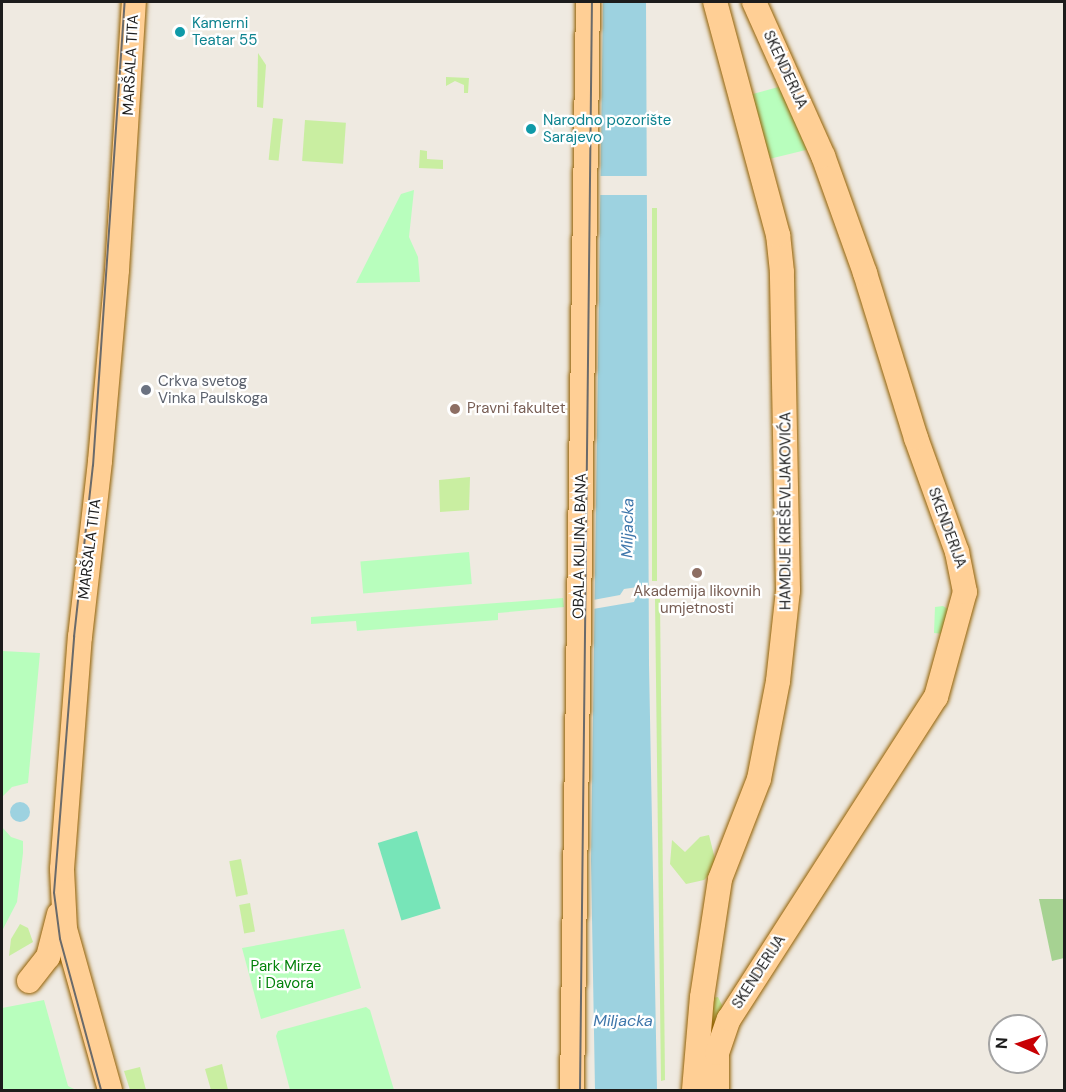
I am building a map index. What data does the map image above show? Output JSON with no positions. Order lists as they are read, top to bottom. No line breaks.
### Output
{"streets":{"main road":["MARŠALA TITA","SKENDERIJA","HAMDIJE KREŠEVLJAKOVIĆA","OBALA KULINA BANA"]},"water":["Miljacka"],"parks":["Park Mirze i Davora"],"places":["Kamerni Teatar 55","Narodno pozorište Sarajevo","Crkva svetog Vinka Paulskoga","Pravni fakultet","Akademija likovnih umjetnosti"],"north":"left"}
